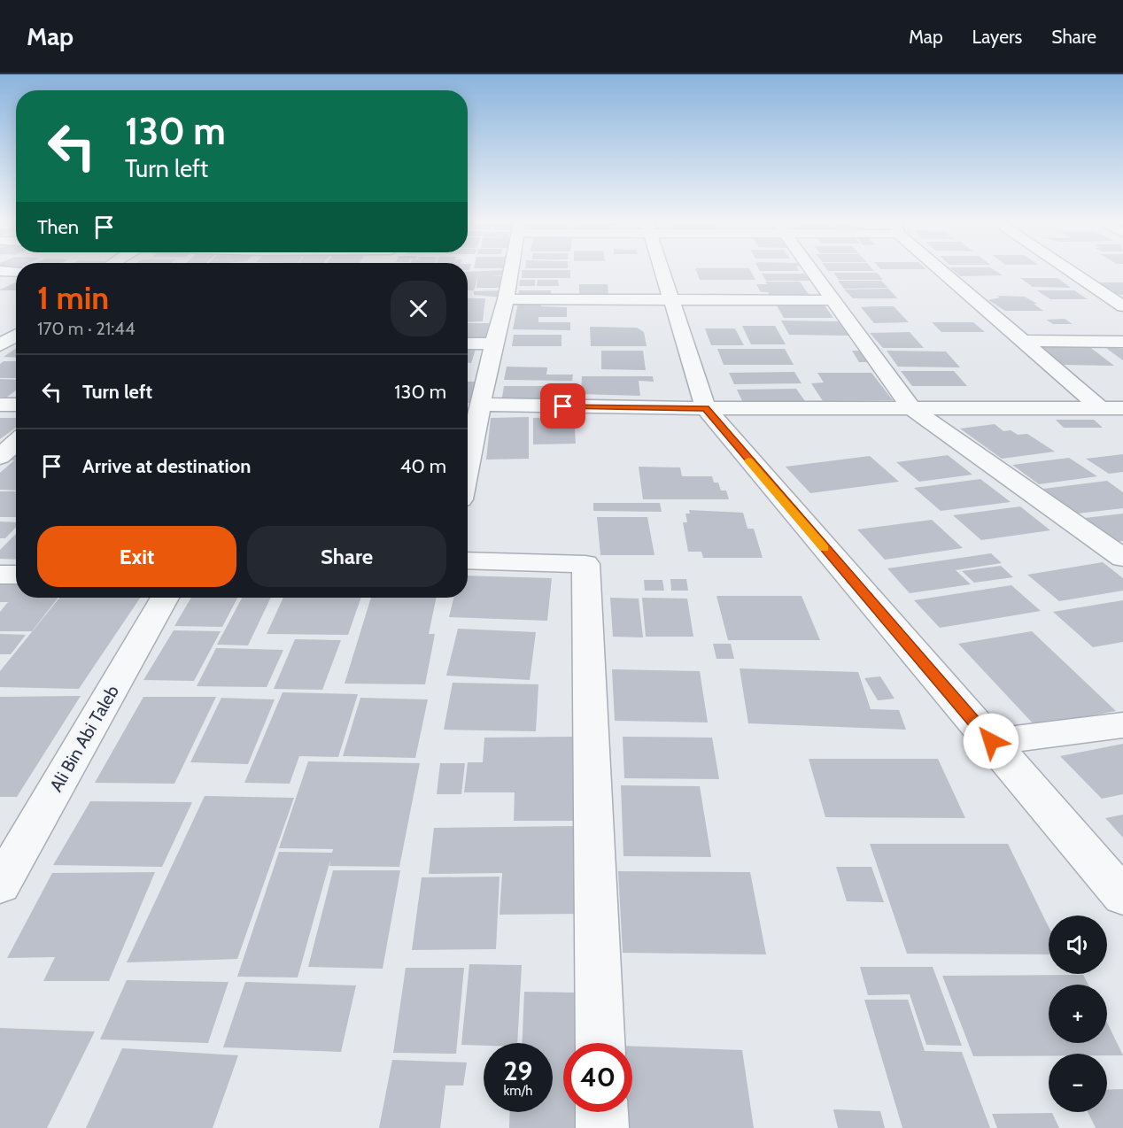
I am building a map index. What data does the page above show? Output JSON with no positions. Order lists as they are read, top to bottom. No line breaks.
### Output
{"streets":{"street":["Ali Bin Abi Taleb"]},"page":{"header":"Map","nav":["Map","Layers","Share"],"turn":["130 m","Turn left"],"then":"Then","heading":["1 min","170 m · 21:44"],"list":[{"name":"Turn left","value":"130 m"},{"name":"Arrive at destination","value":"40 m"}],"buttons":["Exit","Share"],"map_buttons":["+","−"],"speed":"29 km/h","limit":"40"}}
